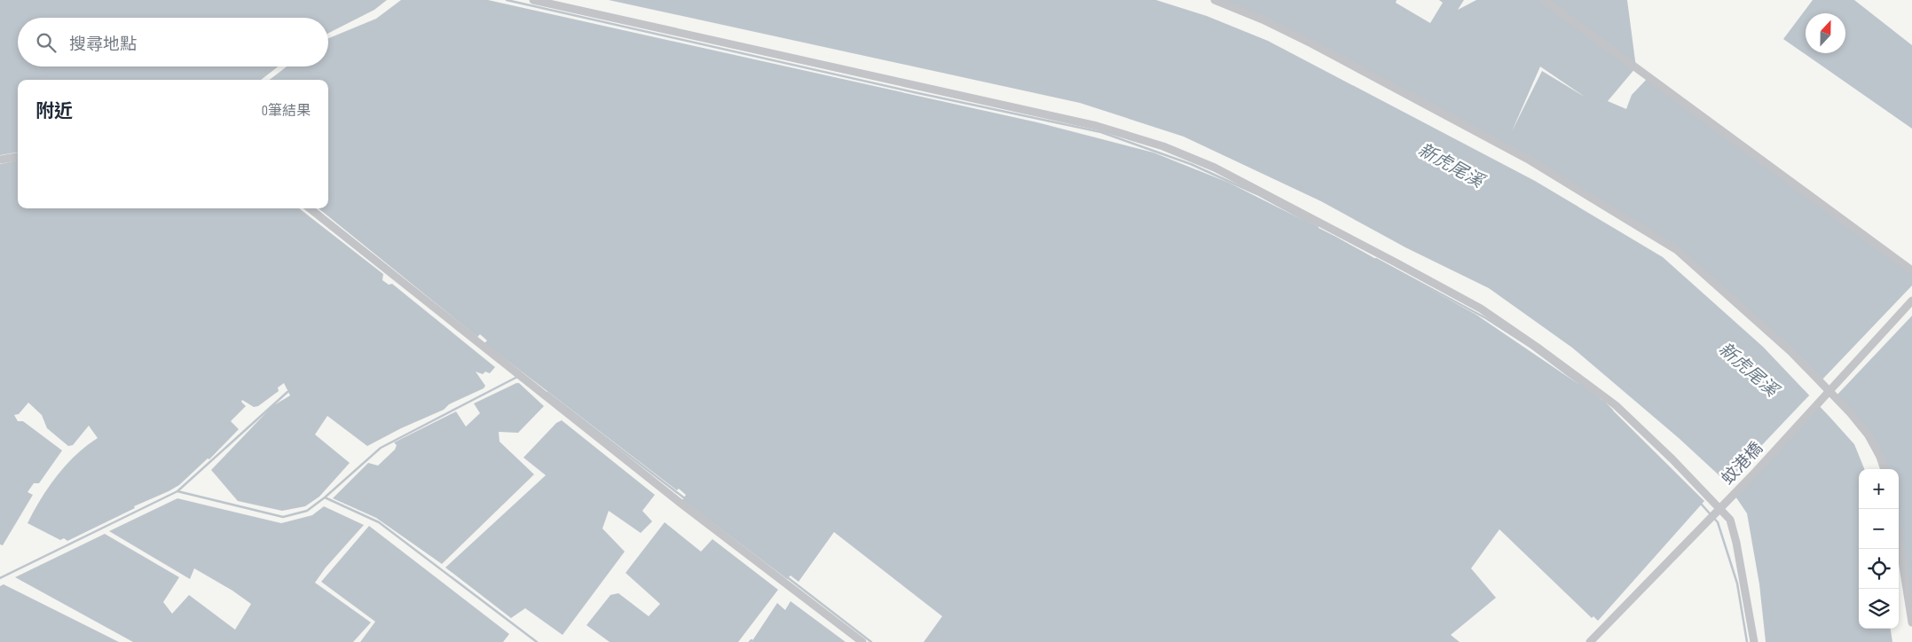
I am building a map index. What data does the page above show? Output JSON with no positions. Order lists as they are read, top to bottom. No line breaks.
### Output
{"streets":{"street":["蚊港橋"]},"water":["新虎尾溪"],"north":"top","page":{"search":"搜尋地點","heading":["附近","0筆結果"],"map_buttons":["+","−"]}}
